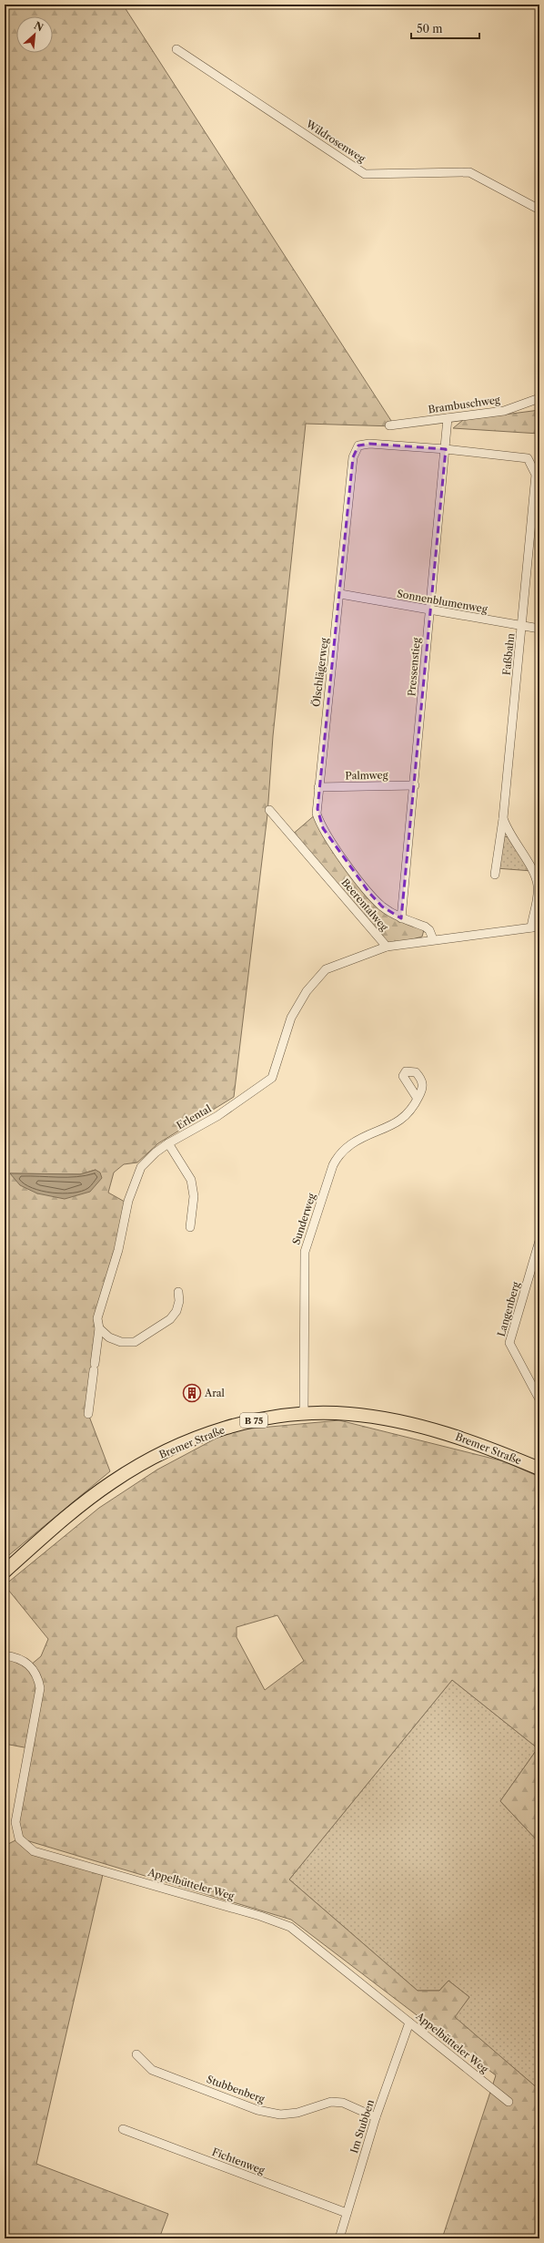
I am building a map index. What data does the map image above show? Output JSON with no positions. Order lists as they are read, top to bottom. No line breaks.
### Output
{"streets":{"main road":["B 75","Bremer Straße"],"street":["Wildrosenweg","Brambuschweg","Sonnenblumenweg","Faßbahn","Pressenstieg","Ölschlägerweg","Palmweg","Beerentalweg","Erlental","Sunderweg","Langenberg","Appelbütteler Weg","Stubbenberg","Im Stubben","Fichtenweg"]},"crossings":[["Brambuschweg","Pressenstieg"],["Sonnenblumenweg","Faßbahn"],["Sonnenblumenweg","Pressenstieg"],["Sonnenblumenweg","Ölschlägerweg"],["Faßbahn","Pressenstieg"],["Faßbahn","Ölschlägerweg"],["Faßbahn","Beerentalweg"],["Pressenstieg","Ölschlägerweg"],["Pressenstieg","Palmweg"],["Ölschlägerweg","Palmweg"],["Ölschlägerweg","Beerentalweg"],["Beerentalweg","Erlental"],["Sunderweg","Bremer Straße"],["Appelbütteler Weg","Im Stubben"],["Stubbenberg","Im Stubben"],["Im Stubben","Fichtenweg"]],"places":{"building":["Aral"]},"scale_bar":"50 m","north":"top right"}
